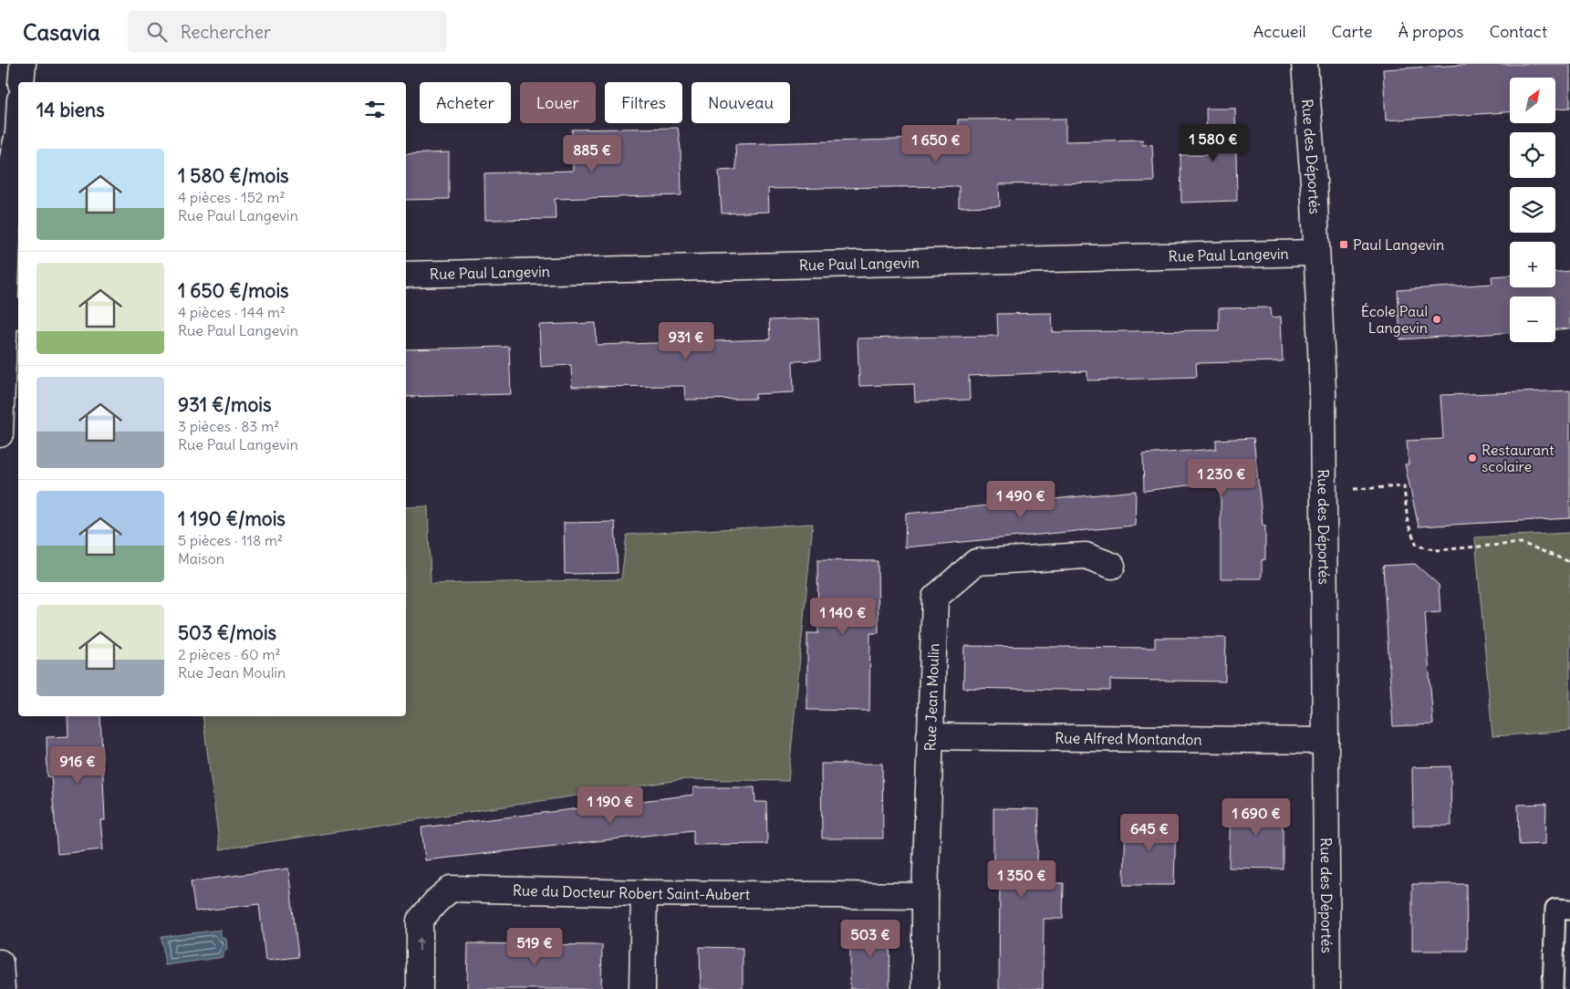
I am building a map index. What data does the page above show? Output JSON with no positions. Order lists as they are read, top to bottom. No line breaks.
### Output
{"streets":{"street":["Rue des Déportés","Rue Paul Langevin","Rue Jean Moulin","Rue Alfred Montandon","Rue du Docteur Robert Saint-Aubert"]},"crossings":[["Rue des Déportés","Rue Paul Langevin"],["Rue des Déportés","Rue Alfred Montandon"],["Rue Jean Moulin","Rue Alfred Montandon"],["Rue Jean Moulin","Rue du Docteur Robert Saint-Aubert"]],"places":{"transit":["Paul Langevin"],"other":["École Paul Langevin","Restaurant scolaire"]},"north":"top right","page":{"header":"Casavia","search":"Rechercher","nav":["Accueil","Carte","À propos","Contact"],"map_buttons":["+","−"],"chip":["Acheter","Louer","Filtres","Nouveau"],"heading":"14 biens","price":["1 580 €","1 650 €","885 €","931 €","1 230 €","1 490 €","1 140 €","916 €","1 190 €","1 690 €","645 €","1 350 €","503 €","519 €"],"list":[{"name":"1 580 €/mois","note":"4 pièces · 152 m² · Rue Paul Langevin"},{"name":"1 650 €/mois","note":"4 pièces · 144 m² · Rue Paul Langevin"},{"name":"931 €/mois","note":"3 pièces · 83 m² · Rue Paul Langevin"},{"name":"1 190 €/mois","note":"5 pièces · 118 m² · Maison"},{"name":"503 €/mois","note":"2 pièces · 60 m² · Rue Jean Moulin"}]}}
